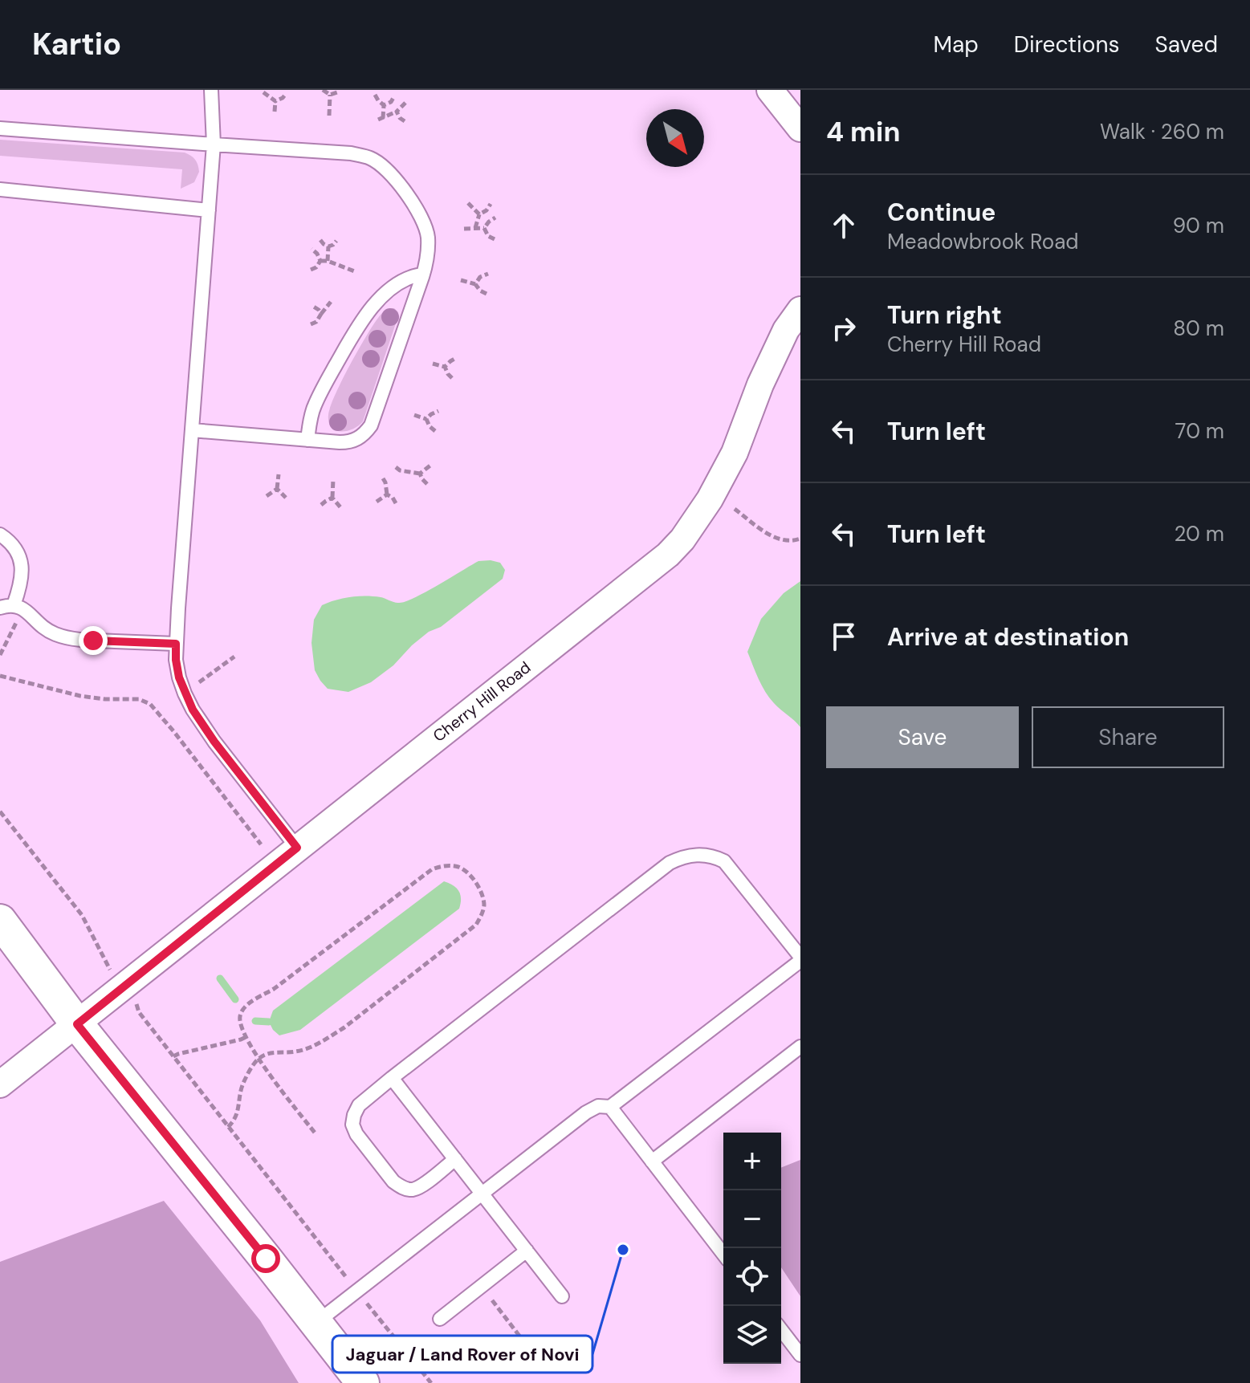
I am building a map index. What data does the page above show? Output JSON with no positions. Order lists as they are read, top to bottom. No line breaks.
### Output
{"streets":{"street":["Cherry Hill Road"]},"places":["Jaguar / Land Rover of Novi"],"north":"bottom right","page":{"header":"Kartio","nav":["Map","Directions","Saved"],"heading":["4 min","Walk · 260 m"],"list":[["Continue","Meadowbrook Road","90 m"],["Turn right","Cherry Hill Road","80 m"],["Turn left","70 m"],["Turn left","20 m"],"Arrive at destination"],"buttons":["Save","Share"],"map_buttons":["+","−"]}}
